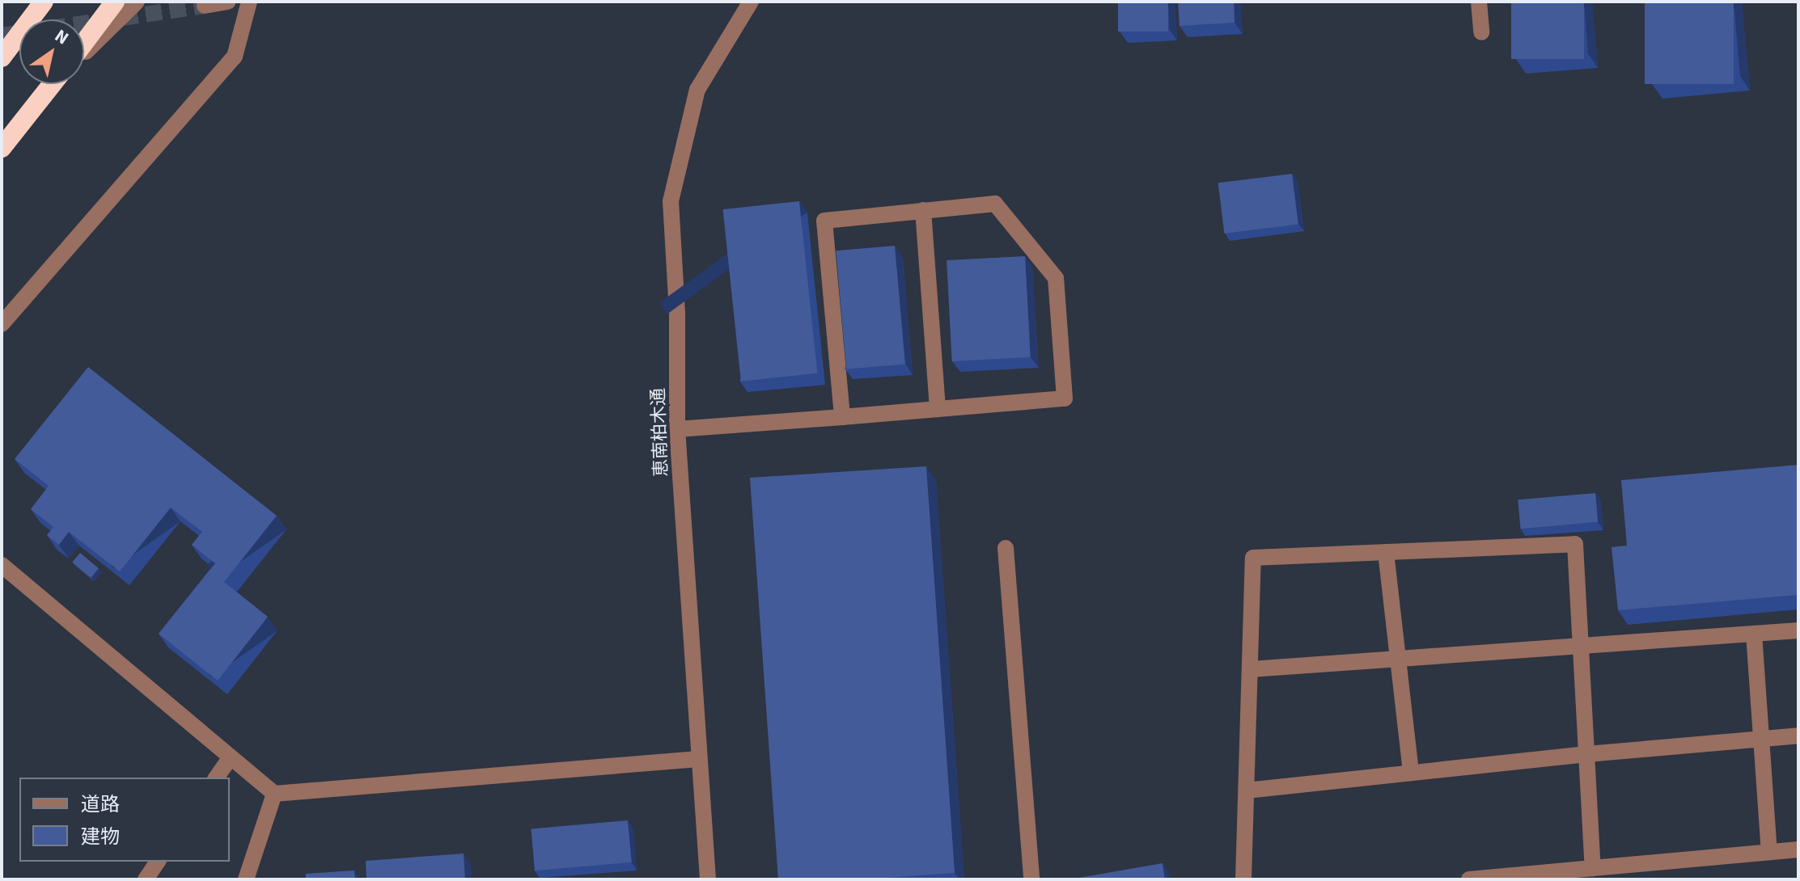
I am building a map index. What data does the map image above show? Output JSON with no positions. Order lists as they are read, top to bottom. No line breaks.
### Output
{"streets":{"street":["恵南柏木通"]},"legend":["道路","建物"],"north":"top right"}
